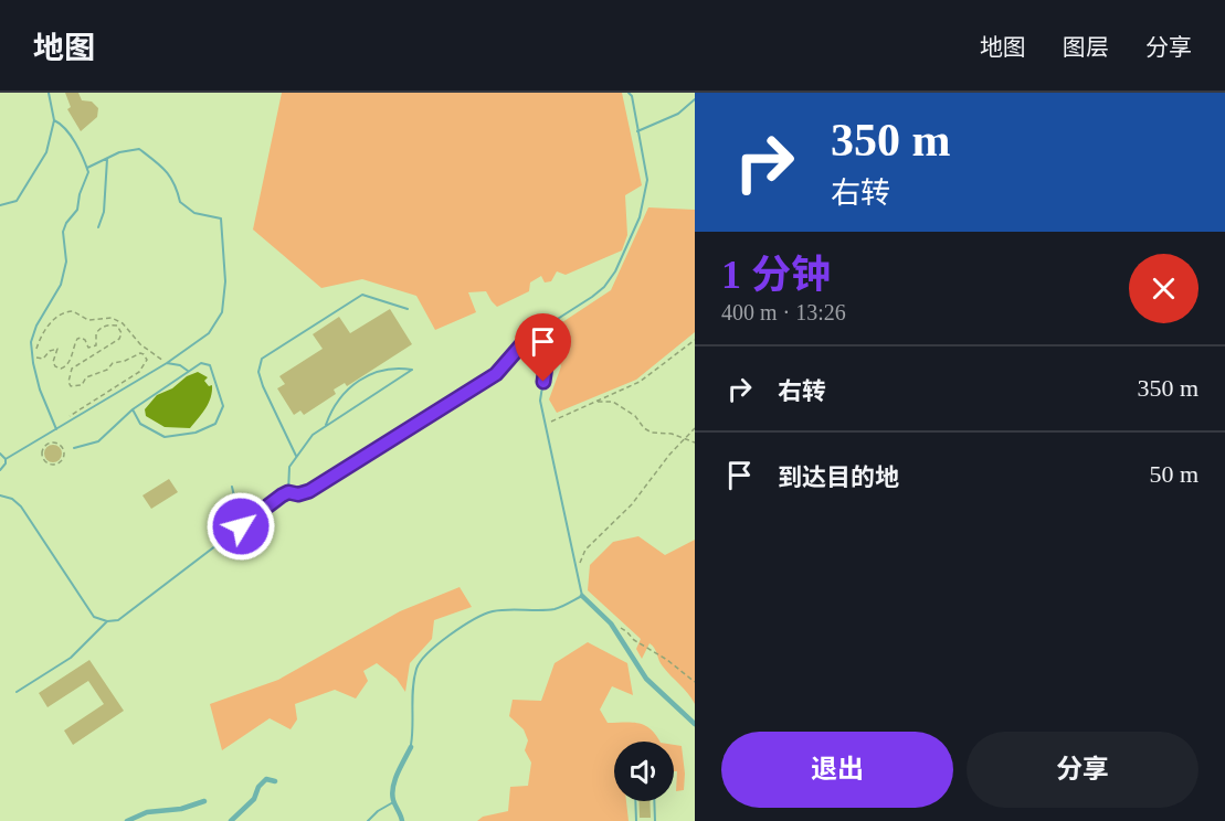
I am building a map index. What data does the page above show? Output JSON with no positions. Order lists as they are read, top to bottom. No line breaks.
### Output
{"page":{"header":"地图","nav":["地图","图层","分享"],"turn":["350 m","右转"],"heading":["1 分钟","400 m · 13:26"],"list":[{"name":"右转","value":"350 m"},{"name":"到达目的地","value":"50 m"}],"buttons":["退出","分享"]}}
